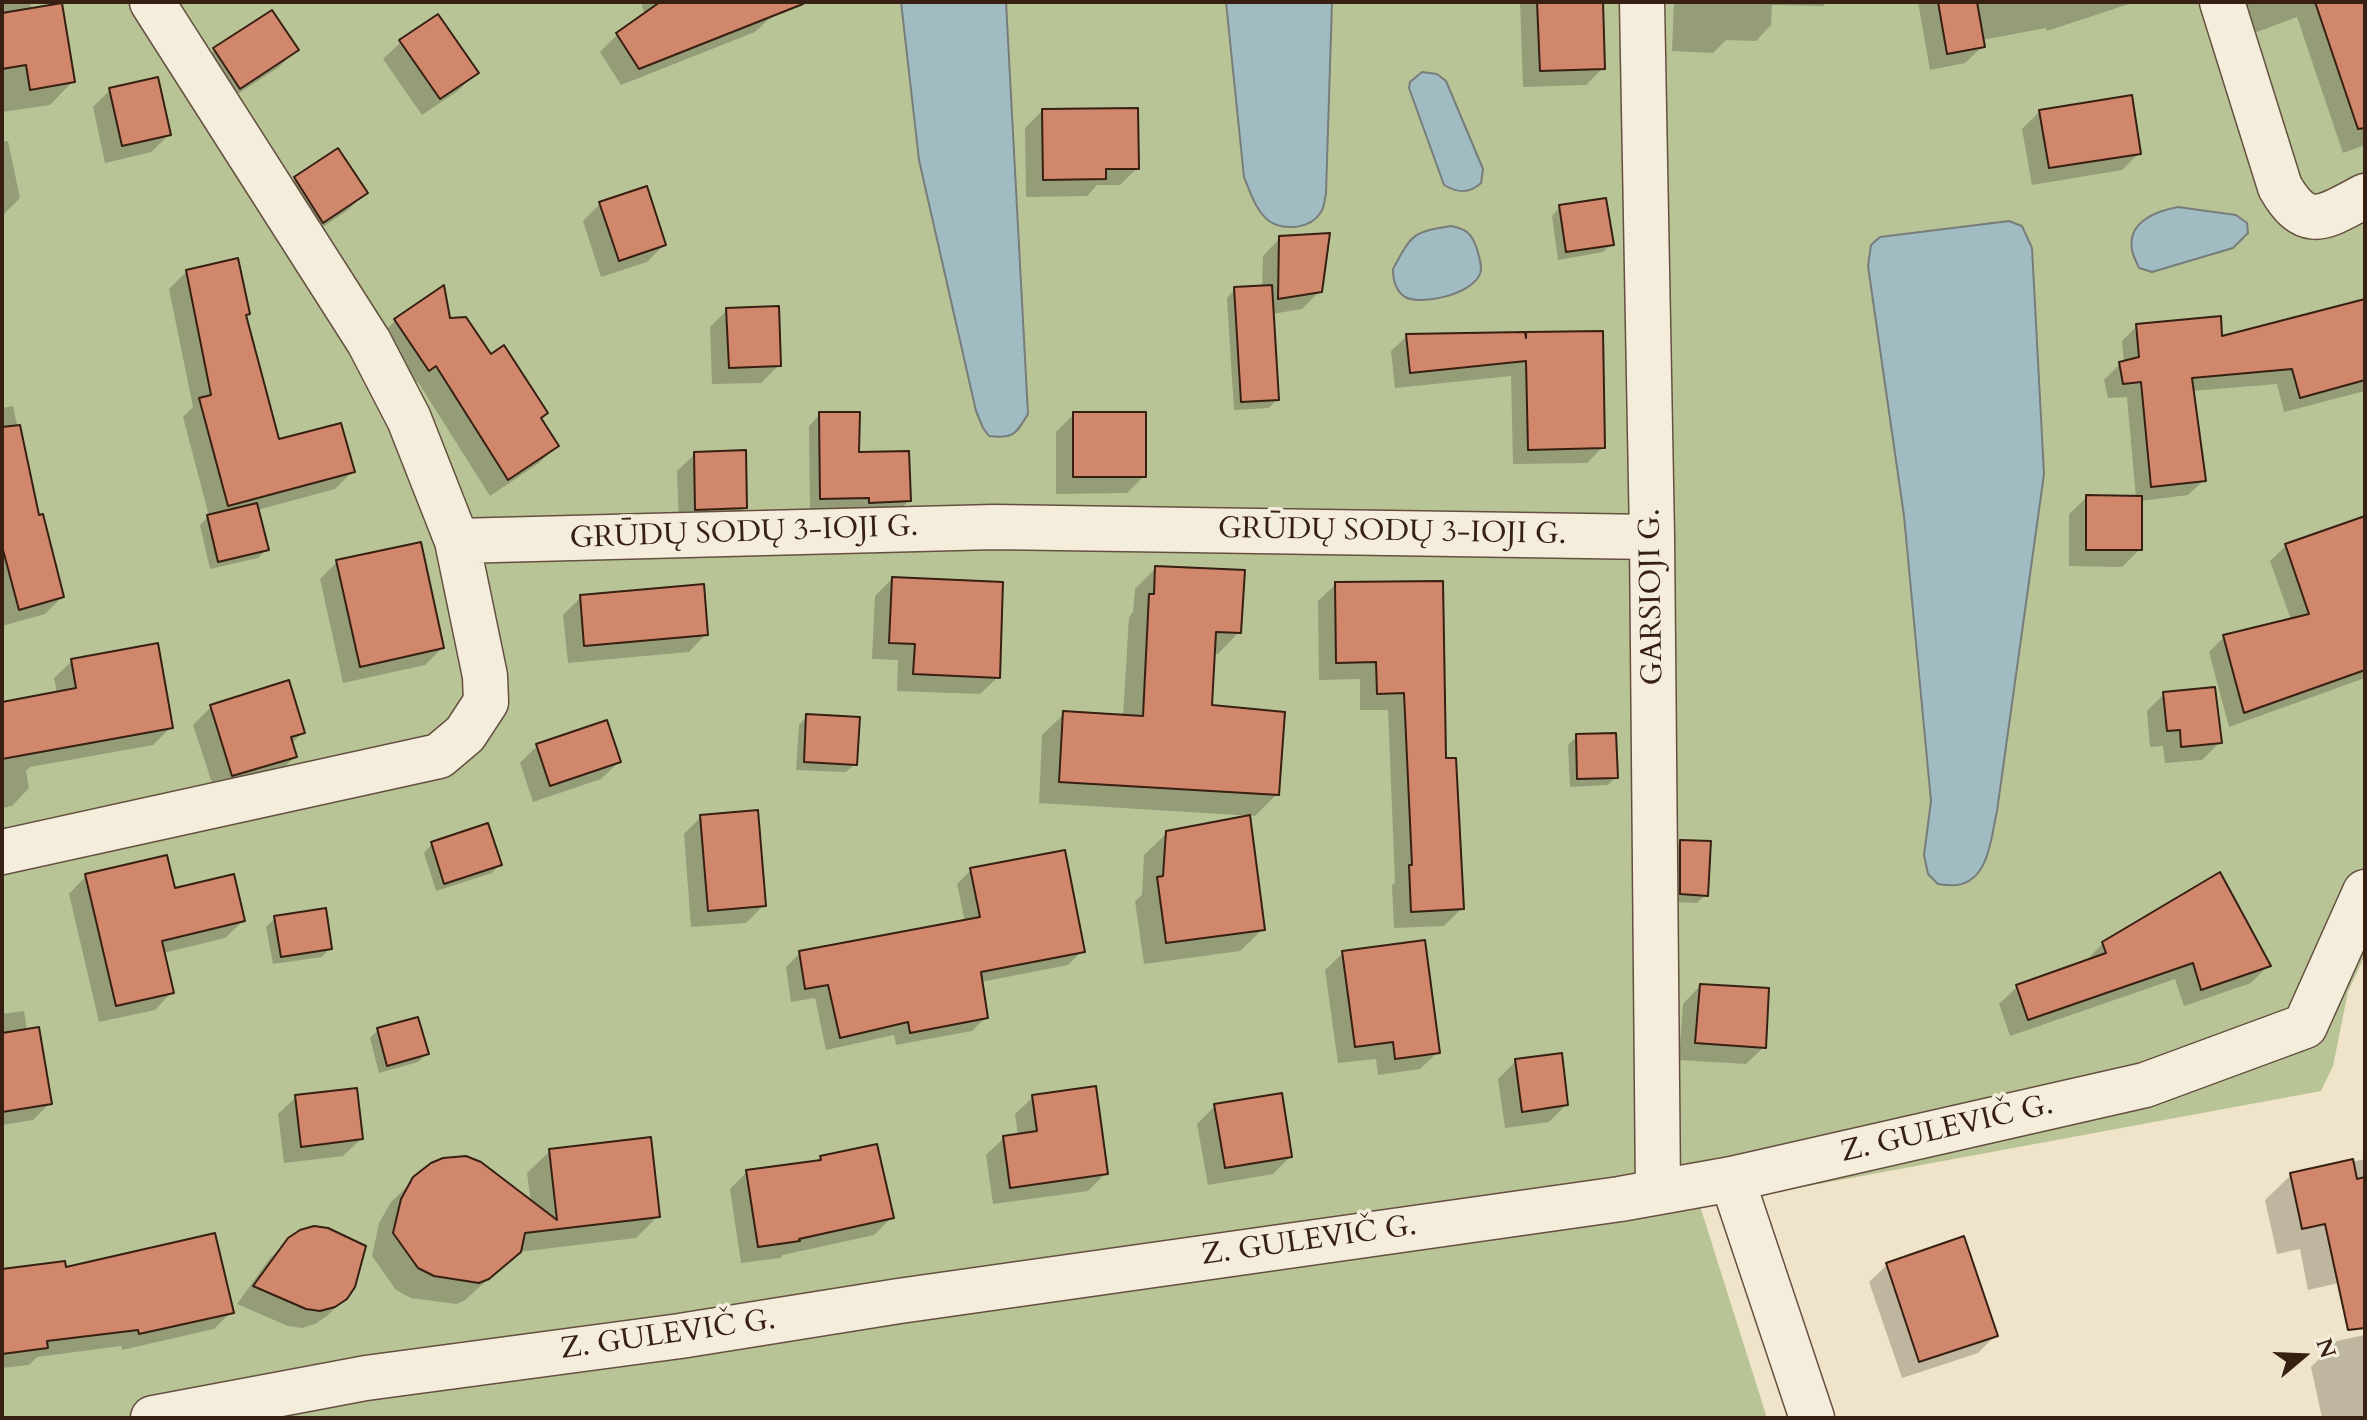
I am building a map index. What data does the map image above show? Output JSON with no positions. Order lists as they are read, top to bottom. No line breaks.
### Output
{"streets":{"street":["GRŪDŲ SODŲ 3-IOJI G.","GARSIOJI G.","Z. GULEVIČ G."]},"crossings":[["GRŪDŲ SODŲ 3-IOJI G.","GARSIOJI G."],["GARSIOJI G.","Z. GULEVIČ G."]],"north":"right"}
